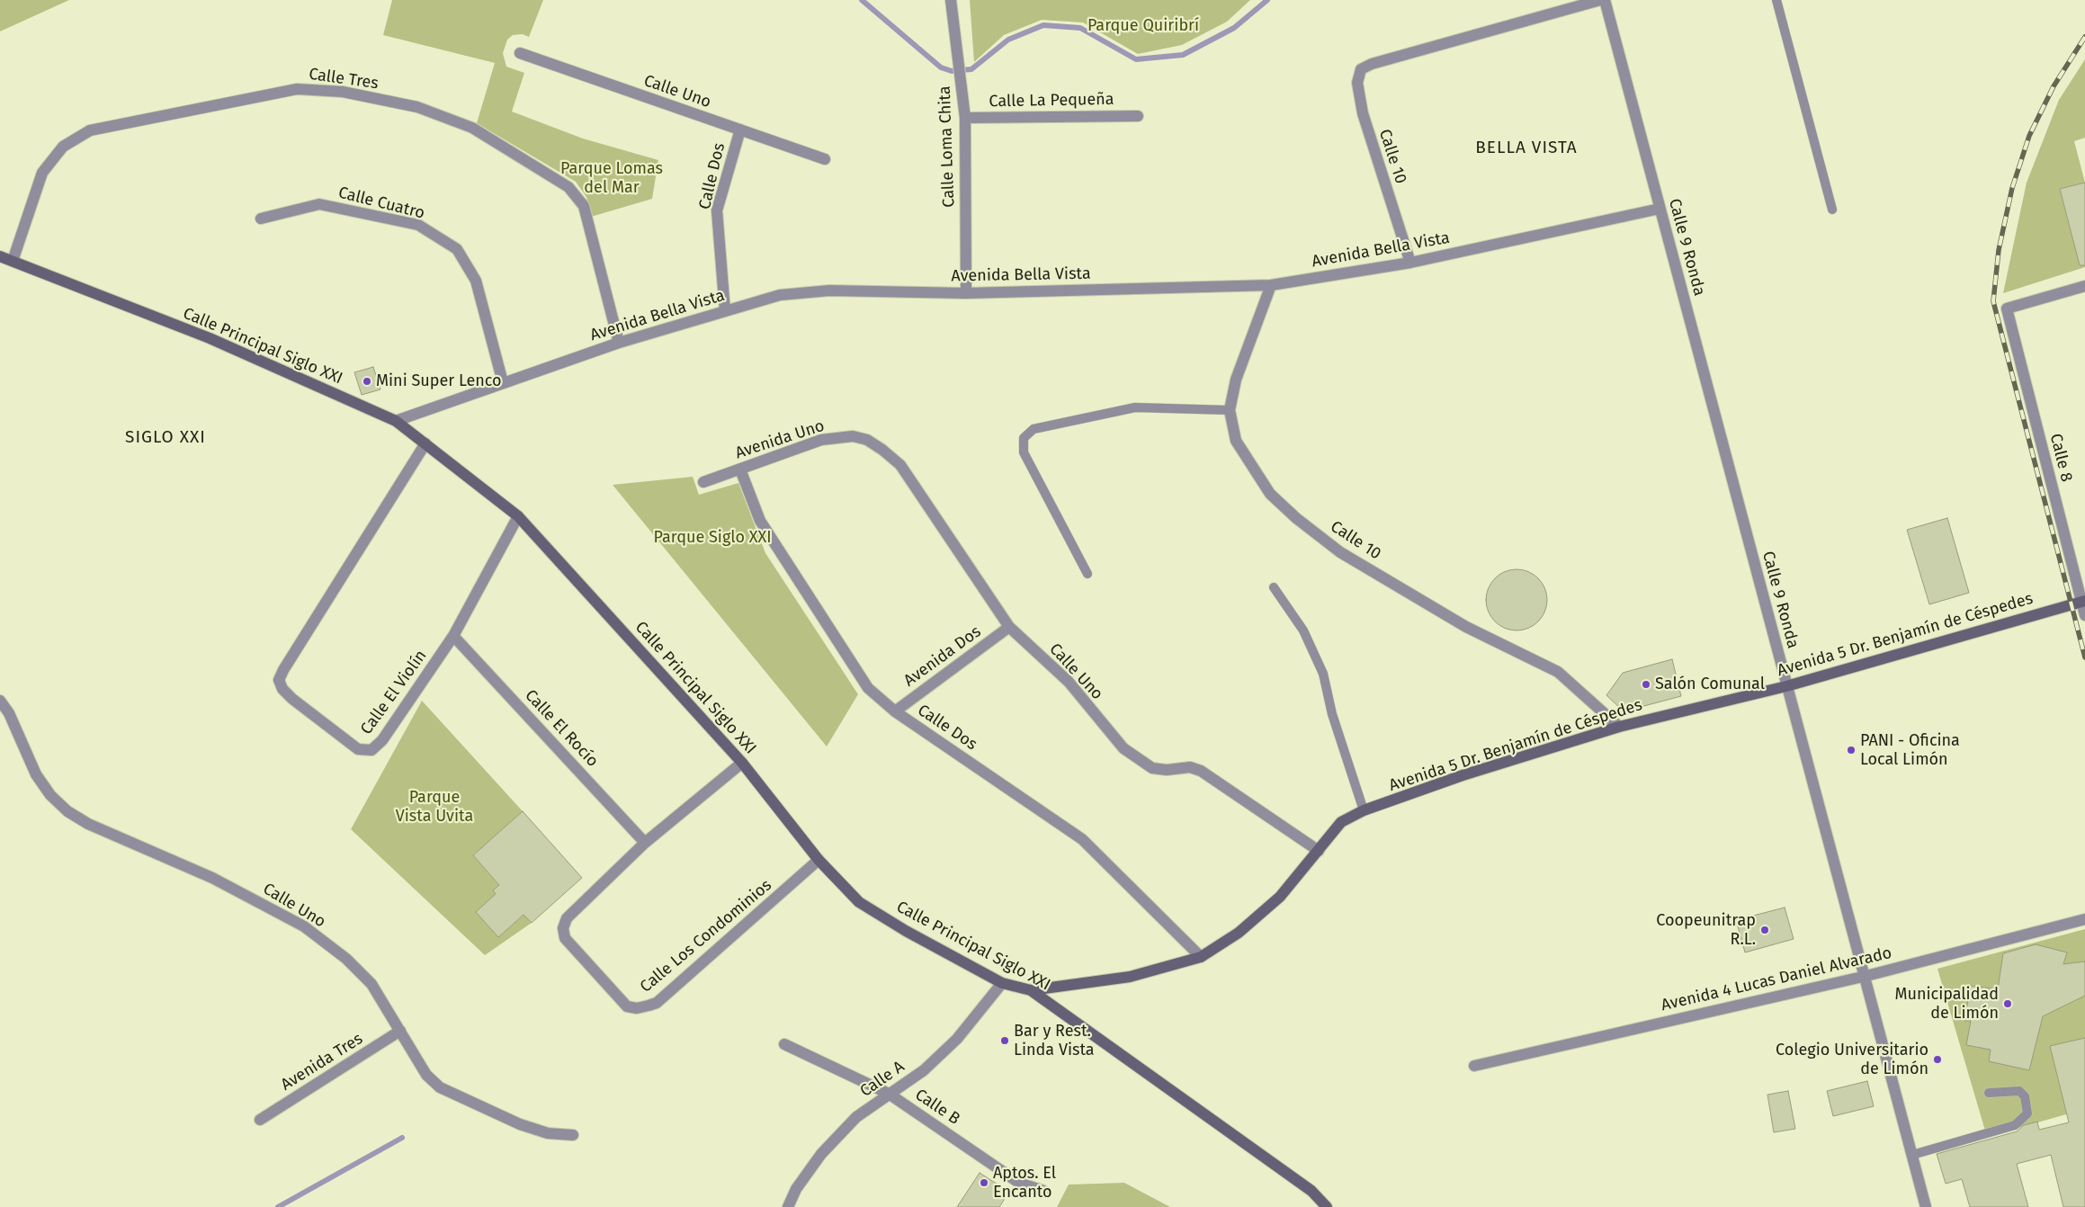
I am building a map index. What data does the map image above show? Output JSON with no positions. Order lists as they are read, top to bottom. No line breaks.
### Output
{"streets":{"street":["Calle Tres","Calle Uno","Calle La Pequeña","Calle Loma Chita","Calle 10","Calle Dos","Calle Cuatro","Calle 9 Ronda","Avenida Bella Vista","Calle Principal Siglo XXI","Avenida Uno","Calle 8","Avenida 5 Dr. Benjamín de Céspedes","Avenida Dos","Calle El Violín","Calle El Rocío","Calle Los Condominios","Avenida 4 Lucas Daniel Alvarado","Avenida Tres","Calle A","Calle B"]},"crossings":[["Calle Tres","Avenida Bella Vista"],["Calle Tres","Calle Principal Siglo XXI"],["Calle Uno","Calle Dos"],["Calle Uno","Avenida Uno"],["Calle Uno","Avenida 5 Dr. Benjamín de Céspedes"],["Calle Uno","Avenida Dos"],["Calle Uno","Avenida Tres"],["Calle La Pequeña","Calle Loma Chita"],["Calle Loma Chita","Avenida Bella Vista"],["Calle 10","Avenida Bella Vista"],["Calle 10","Avenida 5 Dr. Benjamín de Céspedes"],["Calle Dos","Avenida Bella Vista"],["Calle Dos","Avenida Uno"],["Calle Dos","Avenida 5 Dr. Benjamín de Céspedes"],["Calle Dos","Avenida Dos"],["Calle Cuatro","Avenida Bella Vista"],["Calle 9 Ronda","Avenida Bella Vista"],["Calle 9 Ronda","Avenida 5 Dr. Benjamín de Céspedes"],["Calle 9 Ronda","Avenida 4 Lucas Daniel Alvarado"],["Avenida Bella Vista","Calle Principal Siglo XXI"],["Calle Principal Siglo XXI","Avenida 5 Dr. Benjamín de Céspedes"],["Calle Principal Siglo XXI","Calle El Violín"],["Calle Principal Siglo XXI","Calle Los Condominios"],["Calle Principal Siglo XXI","Calle A"],["Calle 8","Avenida 5 Dr. Benjamín de Céspedes"],["Calle El Violín","Calle El Rocío"],["Calle El Rocío","Calle Los Condominios"],["Calle A","Calle B"]],"districts":["BELLA VISTA","SIGLO XXI"],"parks":["Parque Quiribrí","Parque Lomas del Mar","Parque Siglo XXI","Parque Vista Uvita"],"places":["Mini Super Lenco","Salón Comunal","PANI - Oficina Local Limón","Coopeunitrap R.L.","Municipalidad de Limón","Bar y Rest. Linda Vista","Colegio Universitario de Limón","Aptos. El Encanto"]}
